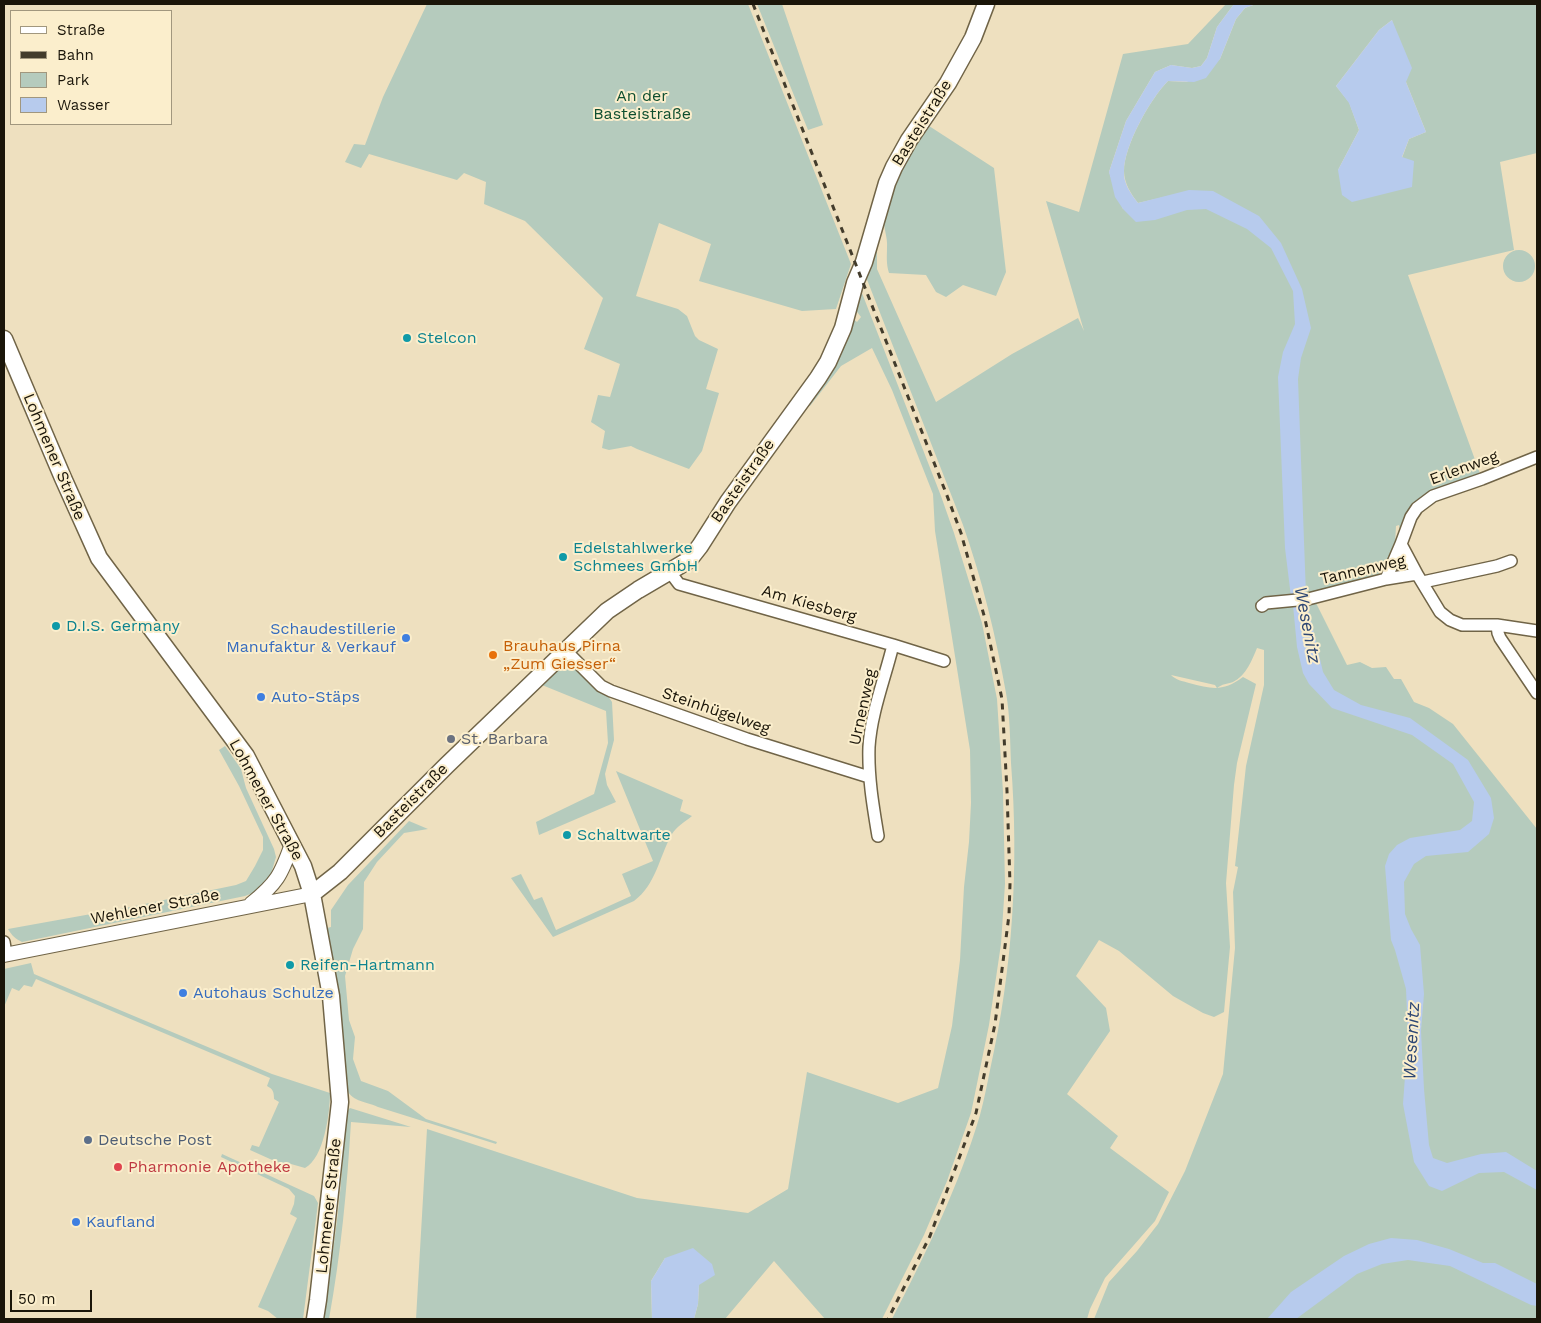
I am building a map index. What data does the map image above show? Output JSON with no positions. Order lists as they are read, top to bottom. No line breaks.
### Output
{"streets":{"main road":["Basteistraße","Lohmener Straße"],"street":["Erlenweg","Tannenweg","Am Kiesberg","Urnenweg","Steinhügelweg","Wehlener Straße"]},"crossings":[["Basteistraße","Lohmener Straße"],["Basteistraße","Am Kiesberg"],["Basteistraße","Steinhügelweg"],["Basteistraße","Wehlener Straße"],["Lohmener Straße","Wehlener Straße"],["Erlenweg","Tannenweg"],["Am Kiesberg","Urnenweg"],["Urnenweg","Steinhügelweg"]],"water":["Wesenitz"],"parks":["An der Basteistraße"],"places":["Stelcon","Edelstahlwerke Schmees GmbH","D.I.S. Germany","Schaudestillerie Manufaktur & Verkauf","Brauhaus Pirna „Zum Giesser“","Auto-Stäps","St. Barbara","Schaltwarte","Reifen-Hartmann","Autohaus Schulze","Deutsche Post","Pharmonie Apotheke","Kaufland"],"legend":["Straße","Bahn","Park","Wasser"],"scale_bar":"50 m"}
